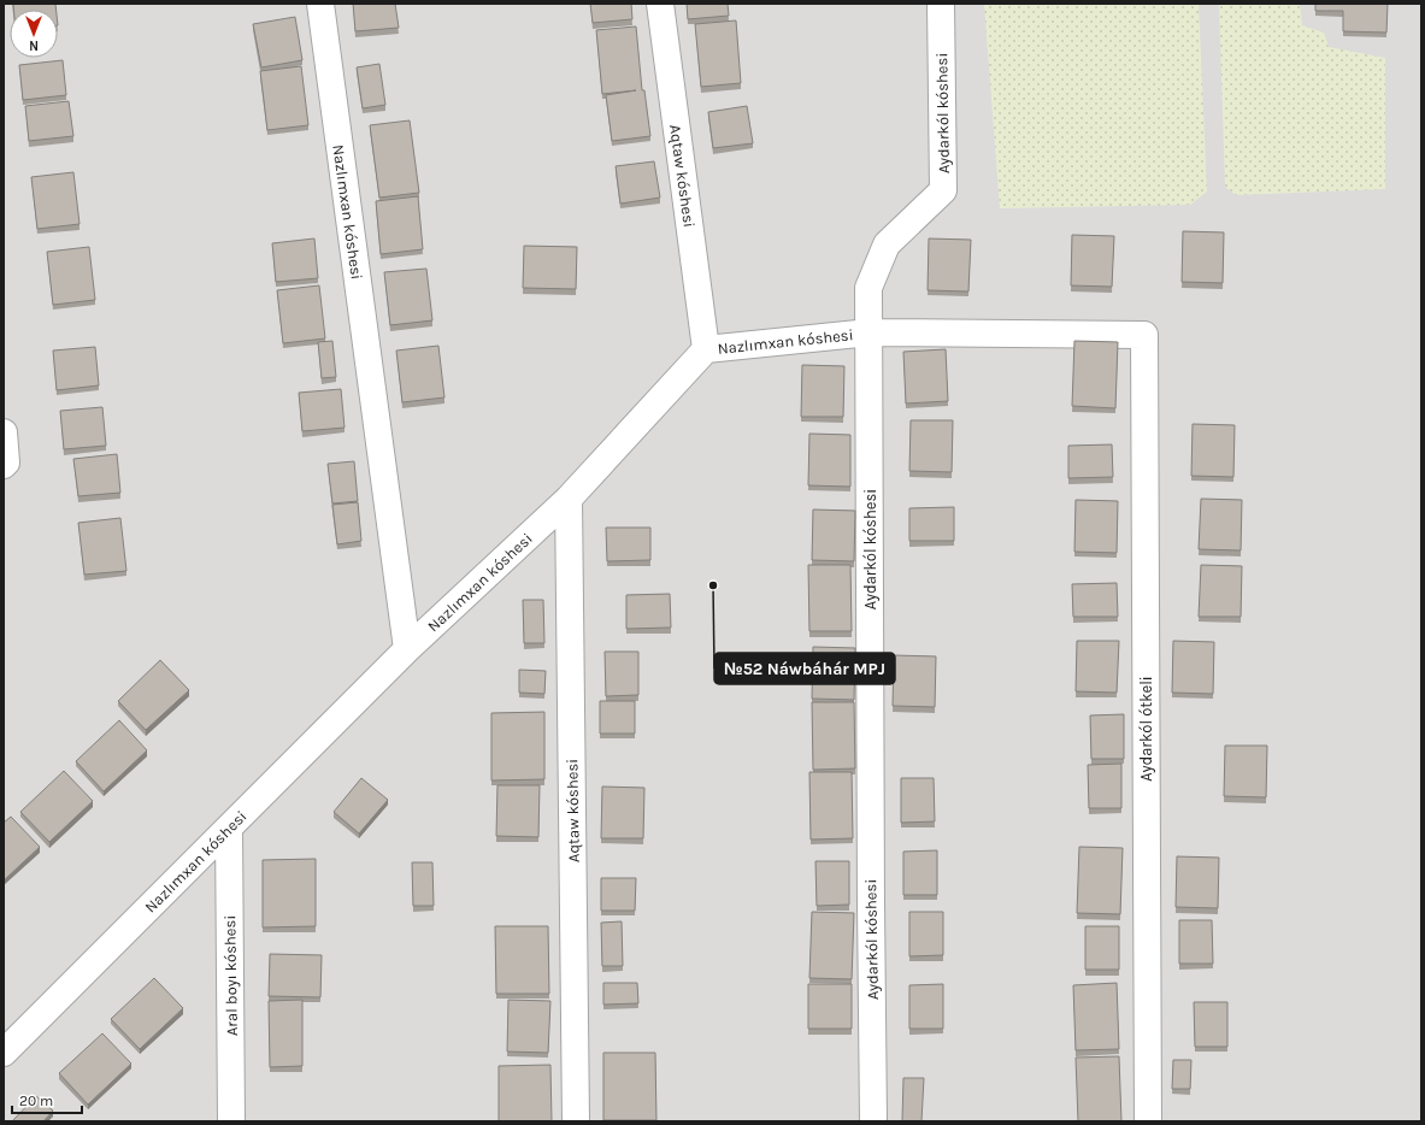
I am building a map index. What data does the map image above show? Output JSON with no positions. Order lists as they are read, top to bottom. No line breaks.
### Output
{"streets":{"street":["Aydarkól kóshesi","Aqtaw kóshesi","Nazlımxan kóshesi","Aydarkól ótkeli","Aral boyı kóshesi"]},"crossings":[["Aydarkól kóshesi","Nazlımxan kóshesi"],["Aqtaw kóshesi","Nazlımxan kóshesi"],["Nazlımxan kóshesi","Aydarkól ótkeli"],["Nazlımxan kóshesi","Aral boyı kóshesi"]],"places":["№52 Náwbáhár MPJ"],"scale_bar":"20 m","north":"bottom"}
